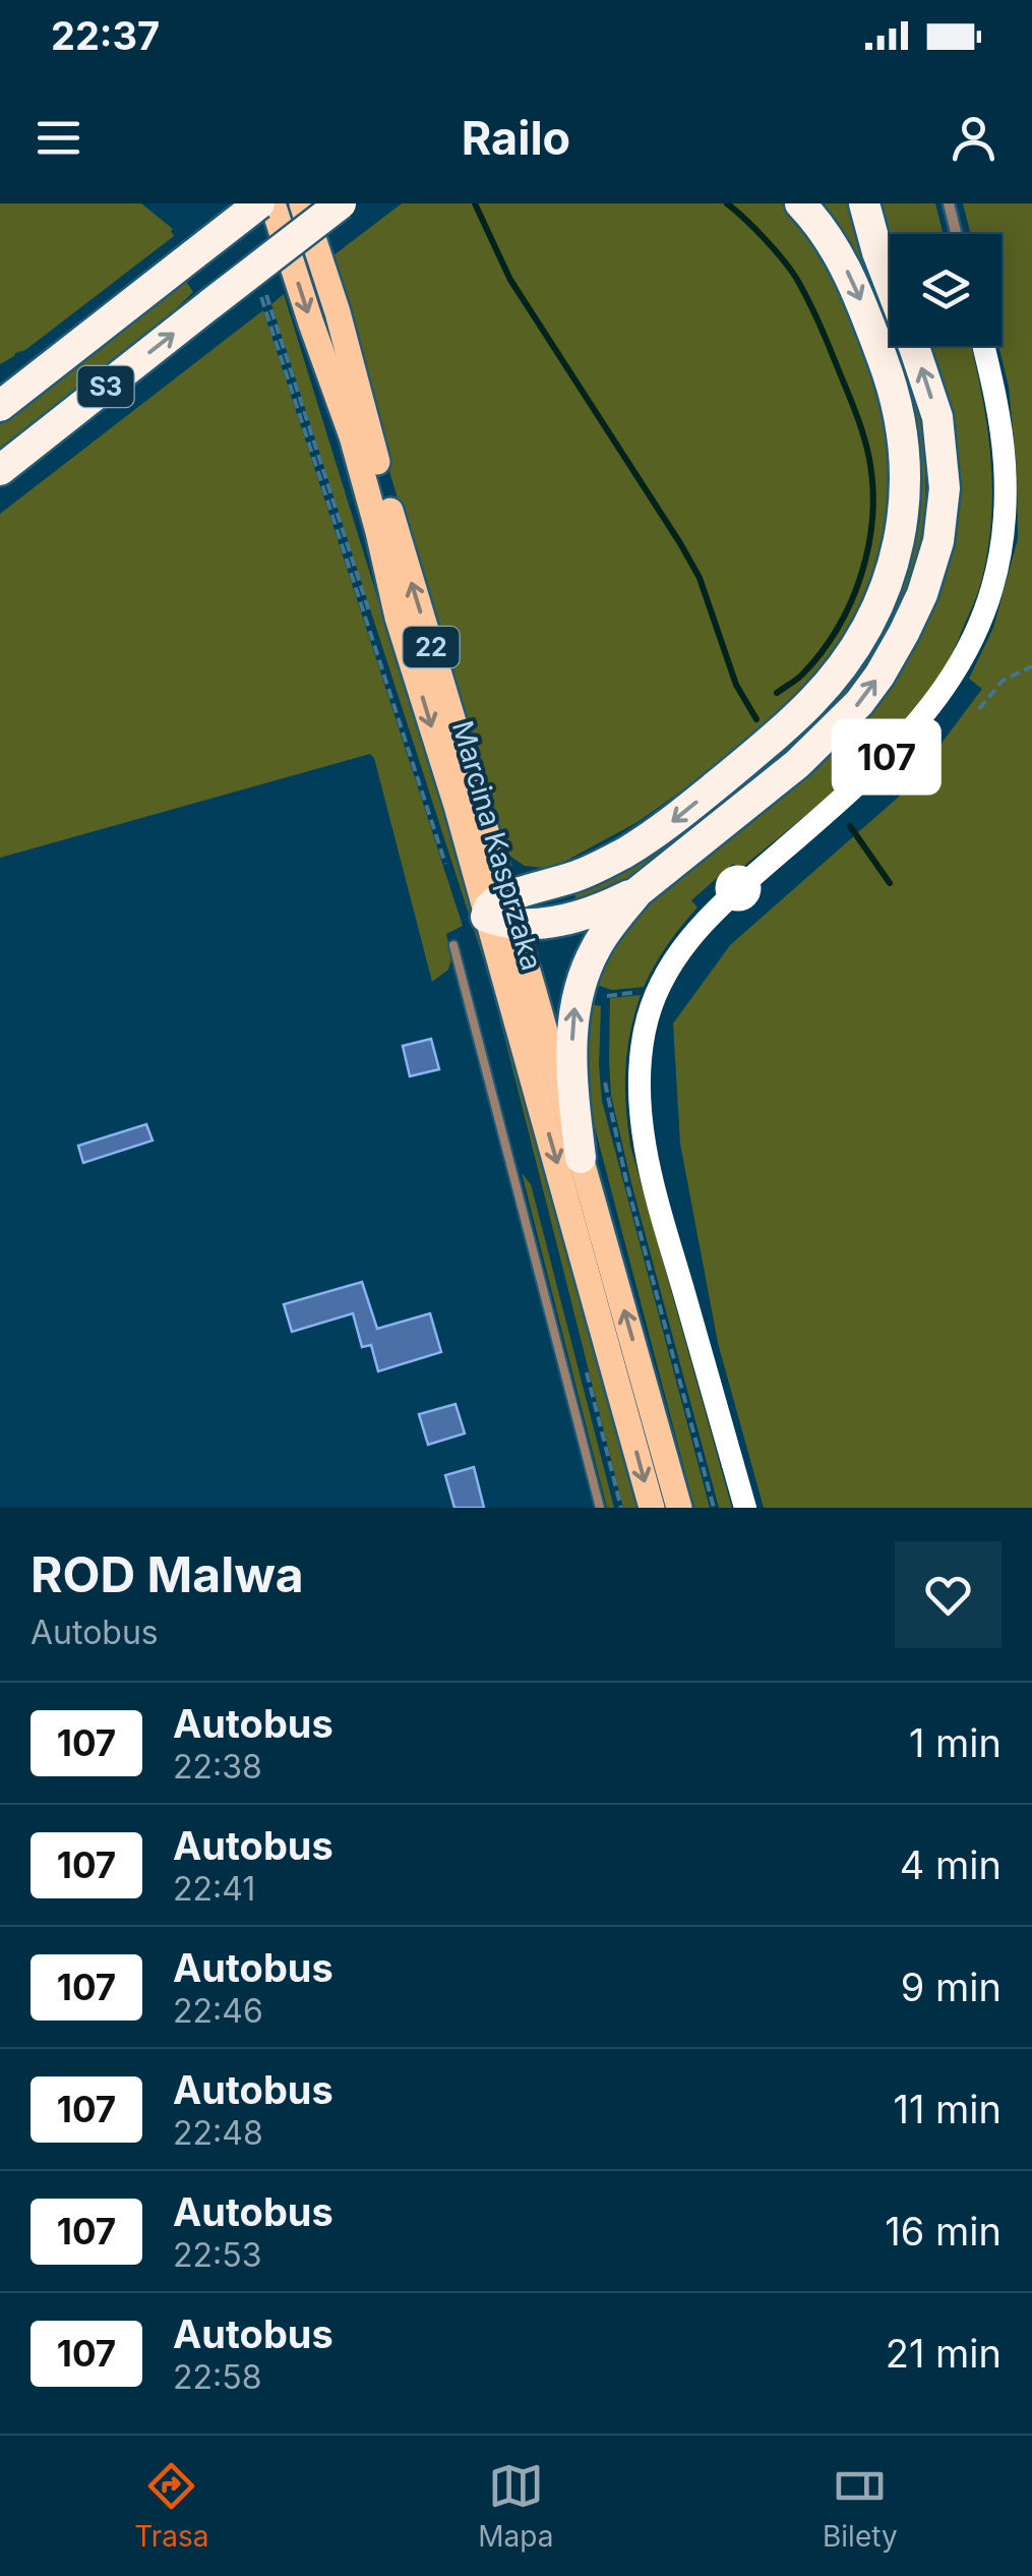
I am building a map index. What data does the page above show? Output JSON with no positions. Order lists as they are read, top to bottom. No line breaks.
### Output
{"streets":{"highway":["S3"],"main road":["22","Marcina Kasprzaka"]},"lines":["bus line 107"],"page":{"status":"22:37","header":"Railo","on_map":"107","heading":["ROD Malwa","Autobus"],"list":[{"mark":"107","name":"Autobus","note":"22:38","value":"1 min"},{"mark":"107","name":"Autobus","note":"22:41","value":"4 min"},{"mark":"107","name":"Autobus","note":"22:46","value":"9 min"},{"mark":"107","name":"Autobus","note":"22:48","value":"11 min"},{"mark":"107","name":"Autobus","note":"22:53","value":"16 min"},{"mark":"107","name":"Autobus","note":"22:58","value":"21 min"}],"tabs":["Trasa","Mapa","Bilety"]}}
